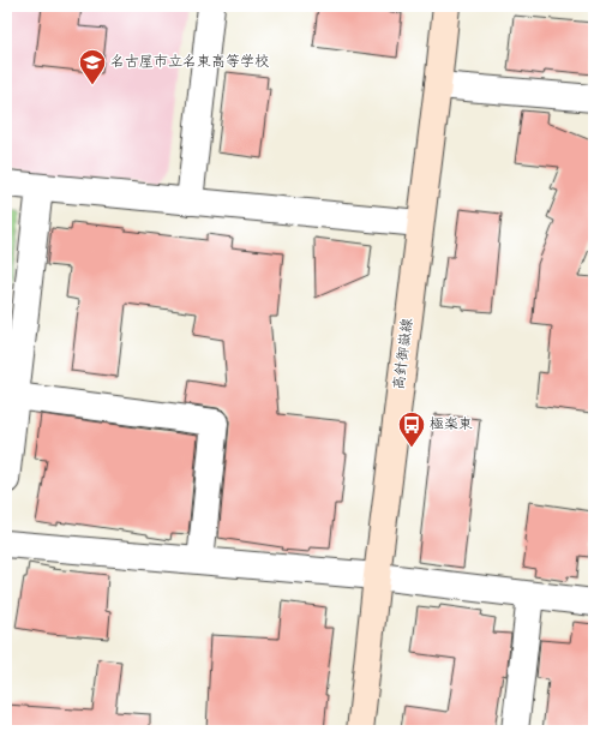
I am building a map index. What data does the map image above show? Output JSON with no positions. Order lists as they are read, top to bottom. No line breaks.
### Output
{"streets":{"street":["高針御嶽線"]},"places":{"school or university":["名古屋市立名東高等学校"],"bus stop":["極楽東"]}}
